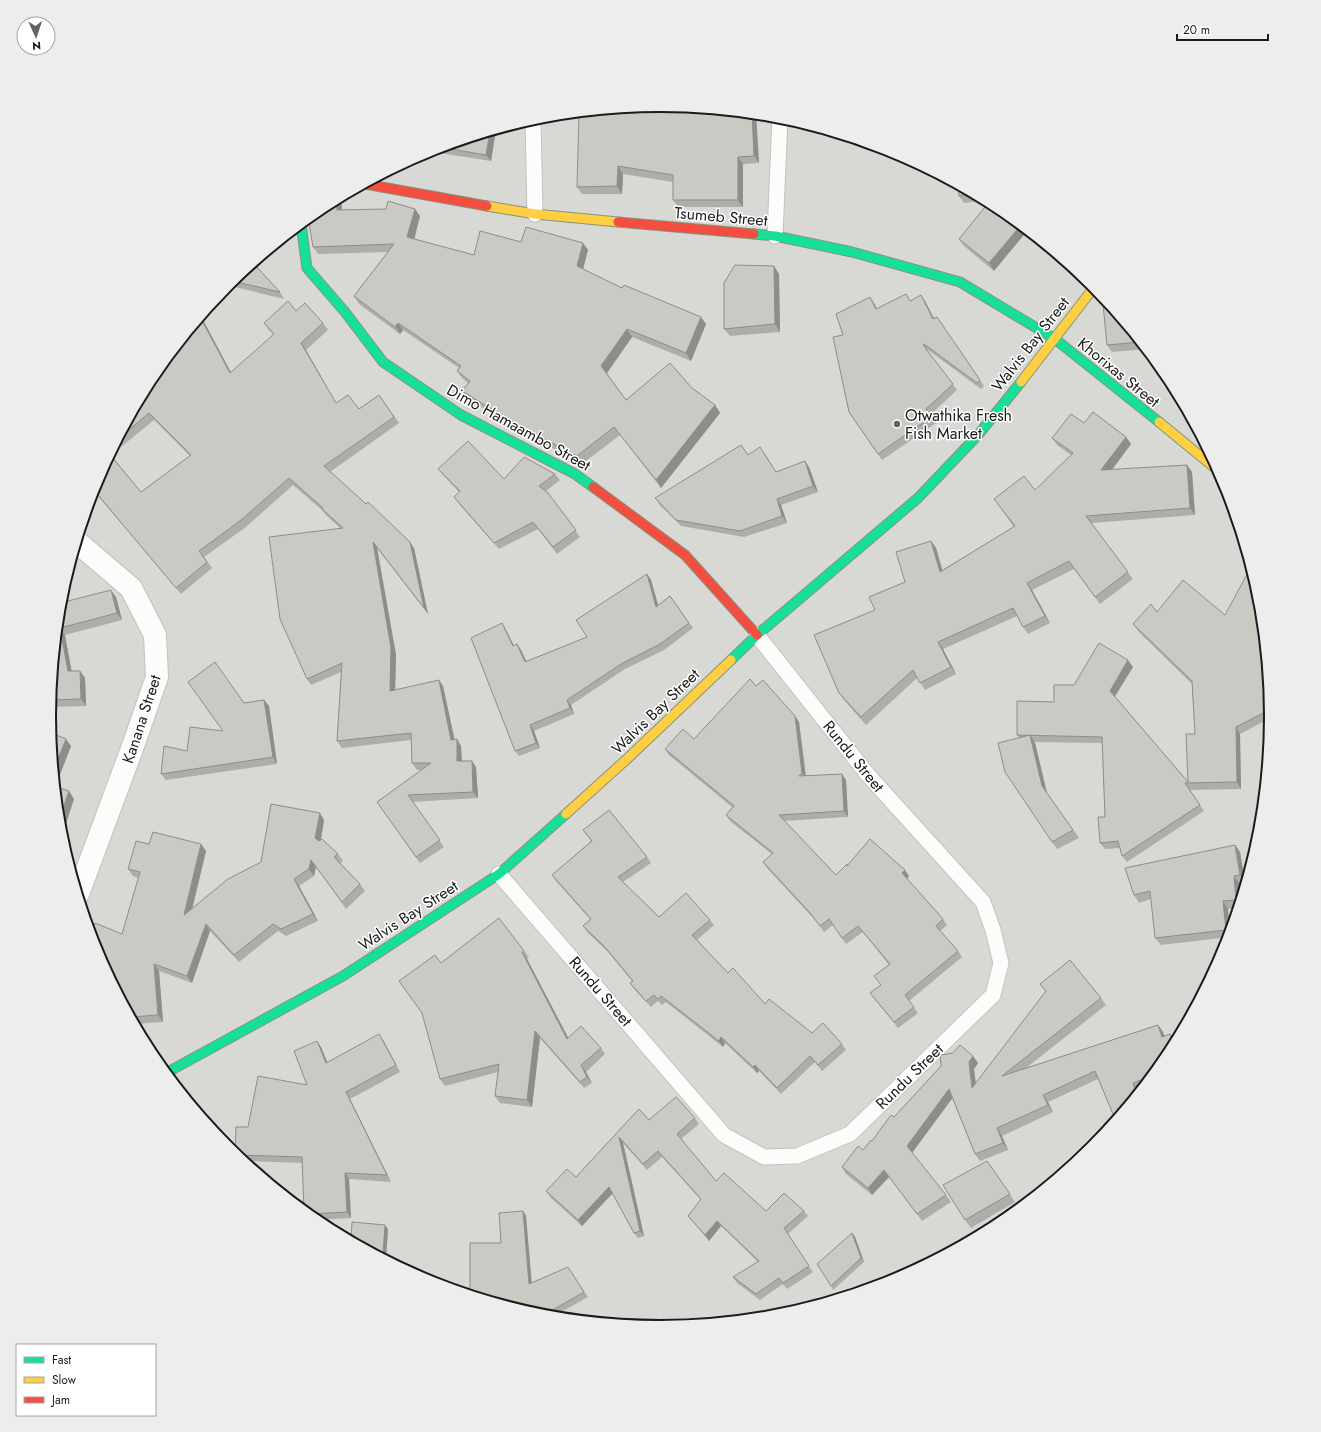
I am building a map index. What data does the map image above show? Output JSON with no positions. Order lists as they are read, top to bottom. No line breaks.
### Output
{"streets":{"street":["Tsumeb Street","Walvis Bay Street","Khorixas Street","Dimo Hamaambo Street","Kanana Street"],"lane":["Rundu Street"]},"crossings":[["Tsumeb Street","Walvis Bay Street"],["Tsumeb Street","Khorixas Street"],["Walvis Bay Street","Khorixas Street"],["Walvis Bay Street","Dimo Hamaambo Street"],["Walvis Bay Street","Rundu Street"],["Dimo Hamaambo Street","Rundu Street"]],"places":["Otwathika Fresh Fish Market"],"legend":["Fast","Slow","Jam"],"scale_bar":"20 m","north":"bottom"}
